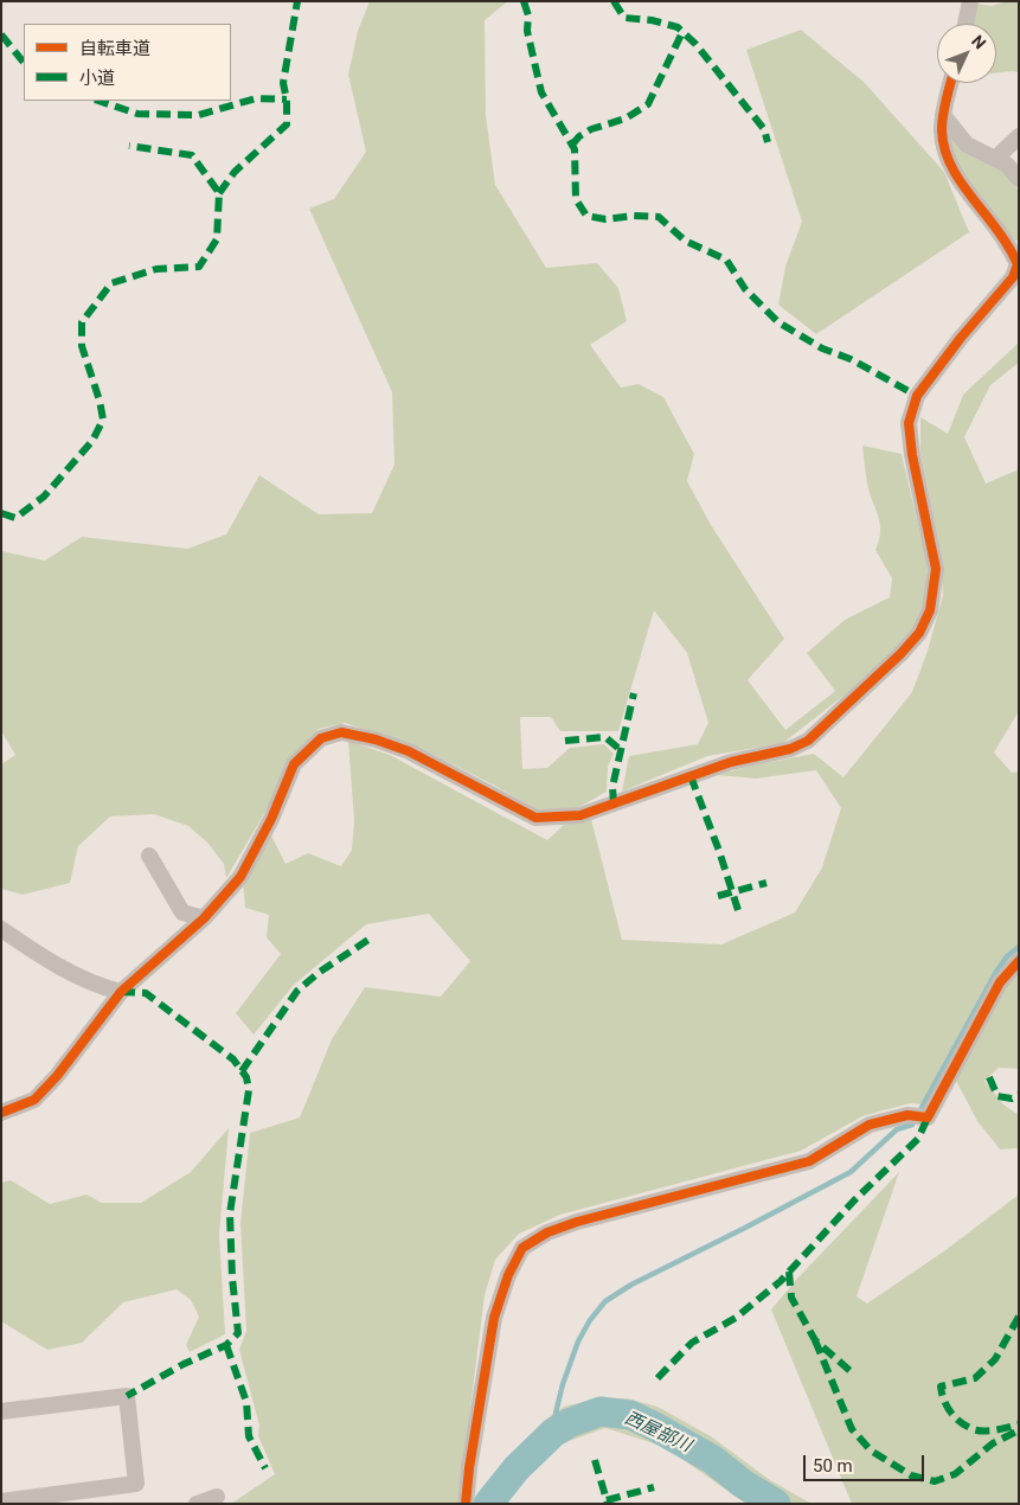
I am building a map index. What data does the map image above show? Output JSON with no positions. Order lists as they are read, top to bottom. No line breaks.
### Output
{"water":["西屋部川"],"legend":["自転車道","小道"],"scale_bar":"50 m","north":"top right"}
